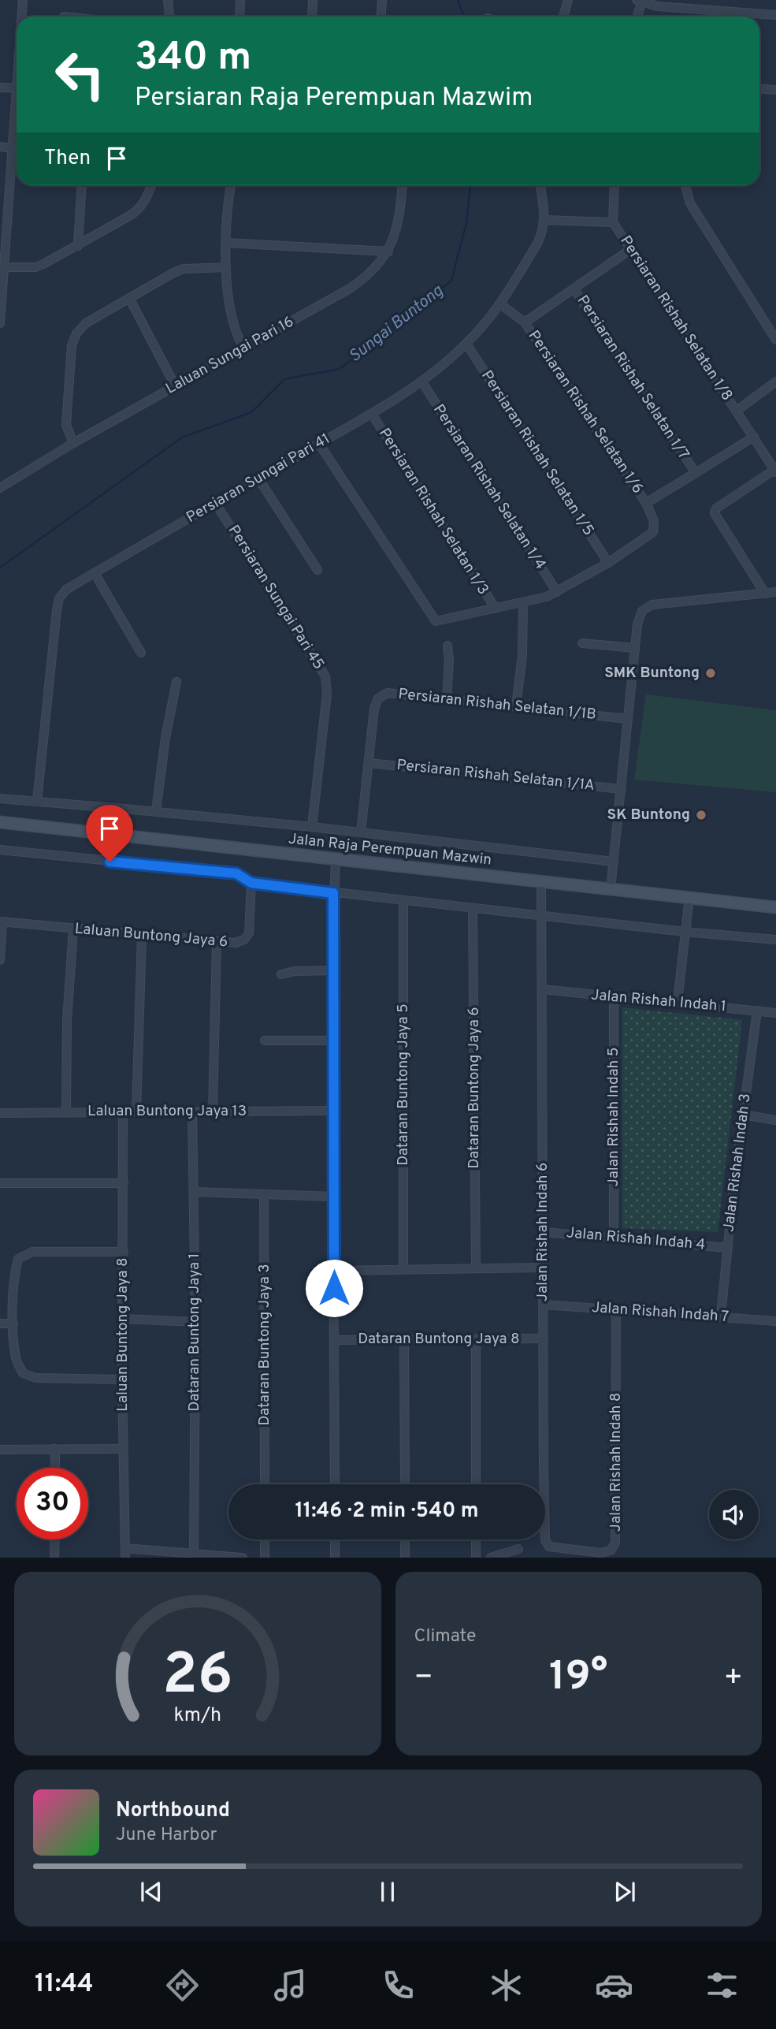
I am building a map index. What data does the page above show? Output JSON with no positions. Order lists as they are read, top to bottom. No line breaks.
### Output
{"streets":{"main road":["Jalan Raja Perempuan Mazwin"],"street":["Persiaran Rishah Selatan 1/8","Laluan Sungai Pari 16","Persiaran Rishah Selatan 1/7","Persiaran Rishah Selatan 1/6","Persiaran Rishah Selatan 1/5","Persiaran Sungai Pari 41","Persiaran Rishah Selatan 1/4","Persiaran Rishah Selatan 1/3","Persiaran Sungai Pari 45","Persiaran Rishah Selatan 1/1B","Persiaran Rishah Selatan 1/1A","Laluan Buntong Jaya 6","Jalan Rishah Indah 1","Dataran Buntong Jaya 5","Dataran Buntong Jaya 6","Laluan Buntong Jaya 13","Jalan Rishah Indah 5","Jalan Rishah Indah 3","Jalan Rishah Indah 6","Jalan Rishah Indah 4","Jalan Rishah Indah 7","Dataran Buntong Jaya 1","Laluan Buntong Jaya 8","Dataran Buntong Jaya 8","Dataran Buntong Jaya 3","Jalan Rishah Indah 8"]},"crossings":[["Persiaran Rishah Selatan 1/8","Persiaran Sungai Pari 41"],["Persiaran Rishah Selatan 1/7","Persiaran Rishah Selatan 1/6"],["Persiaran Rishah Selatan 1/6","Persiaran Rishah Selatan 1/5"],["Persiaran Rishah Selatan 1/6","Persiaran Sungai Pari 41"],["Persiaran Rishah Selatan 1/5","Persiaran Sungai Pari 41"],["Persiaran Sungai Pari 41","Persiaran Rishah Selatan 1/4"],["Persiaran Sungai Pari 41","Persiaran Rishah Selatan 1/3"],["Persiaran Sungai Pari 41","Persiaran Sungai Pari 45"],["Persiaran Rishah Selatan 1/1B","Persiaran Rishah Selatan 1/1A"],["Jalan Raja Perempuan Mazwin","Jalan Rishah Indah 6"],["Jalan Rishah Indah 1","Jalan Rishah Indah 5"],["Jalan Rishah Indah 1","Jalan Rishah Indah 3"],["Jalan Rishah Indah 1","Jalan Rishah Indah 6"],["Laluan Buntong Jaya 13","Dataran Buntong Jaya 1"],["Laluan Buntong Jaya 13","Laluan Buntong Jaya 8"],["Jalan Rishah Indah 5","Jalan Rishah Indah 4"],["Jalan Rishah Indah 3","Jalan Rishah Indah 4"],["Jalan Rishah Indah 3","Jalan Rishah Indah 7"],["Jalan Rishah Indah 6","Jalan Rishah Indah 4"],["Jalan Rishah Indah 6","Jalan Rishah Indah 7"],["Jalan Rishah Indah 6","Dataran Buntong Jaya 8"],["Jalan Rishah Indah 6","Jalan Rishah Indah 8"],["Jalan Rishah Indah 7","Jalan Rishah Indah 8"]],"water":["Sungai Buntong"],"places":["SMK Buntong","SK Buntong"],"page":{"turn":["340 m","Persiaran Raja Perempuan Mazwim"],"then":"Then","limit":"30","trip":"11:46 · 2 min · 540 m","tile":"Climate","heat":["−","19°","+"],"song":["Northbound","June Harbor"],"tabs":"11:44","gauge":["26","km/h"]}}
